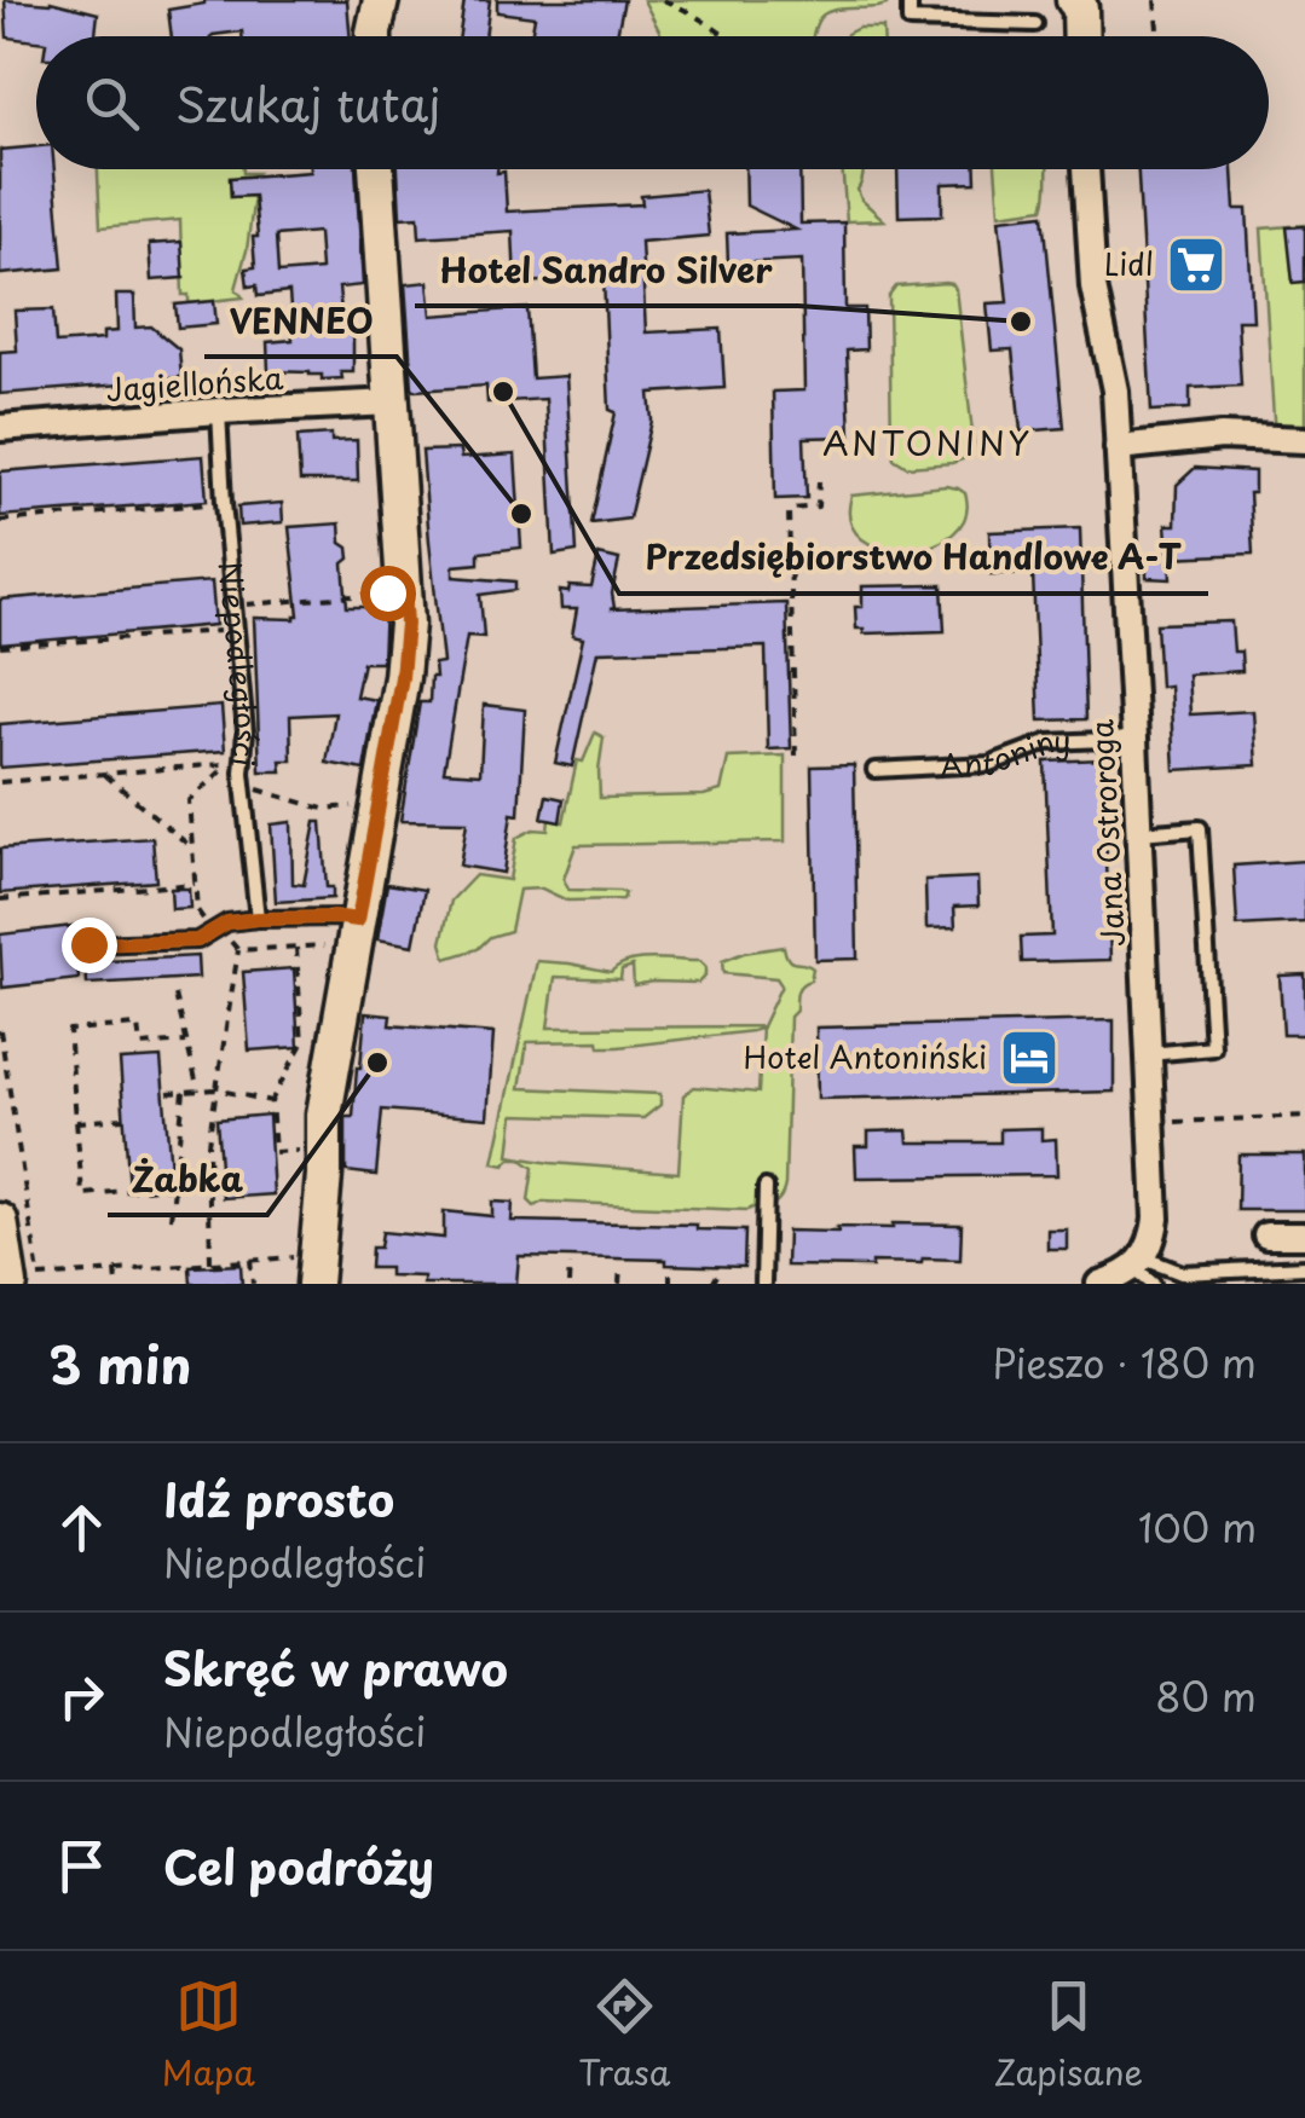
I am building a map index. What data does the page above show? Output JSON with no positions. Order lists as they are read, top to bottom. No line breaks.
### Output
{"streets":{"street":["Jagiellońska","Jana Ostroroga"],"lane":["Niepodległości","Antoniny"]},"crossings":[["Jagiellońska","Niepodległości"],["Antoniny","Jana Ostroroga"]],"districts":["ANTONINY"],"places":{"supermarket":["Lidl"],"other":["Hotel Sandro Silver","Przedsiębiorstwo Handlowe A-T","VENNEO","Żabka"],"hotel":["Hotel Antoniński"]},"page":{"search":"Szukaj tutaj","heading":["3 min","Pieszo · 180 m"],"list":[["Idź prosto","Niepodległości","100 m"],["Skręć w prawo","Niepodległości","80 m"],"Cel podróży"],"nav":["Mapa","Trasa","Zapisane"]}}
